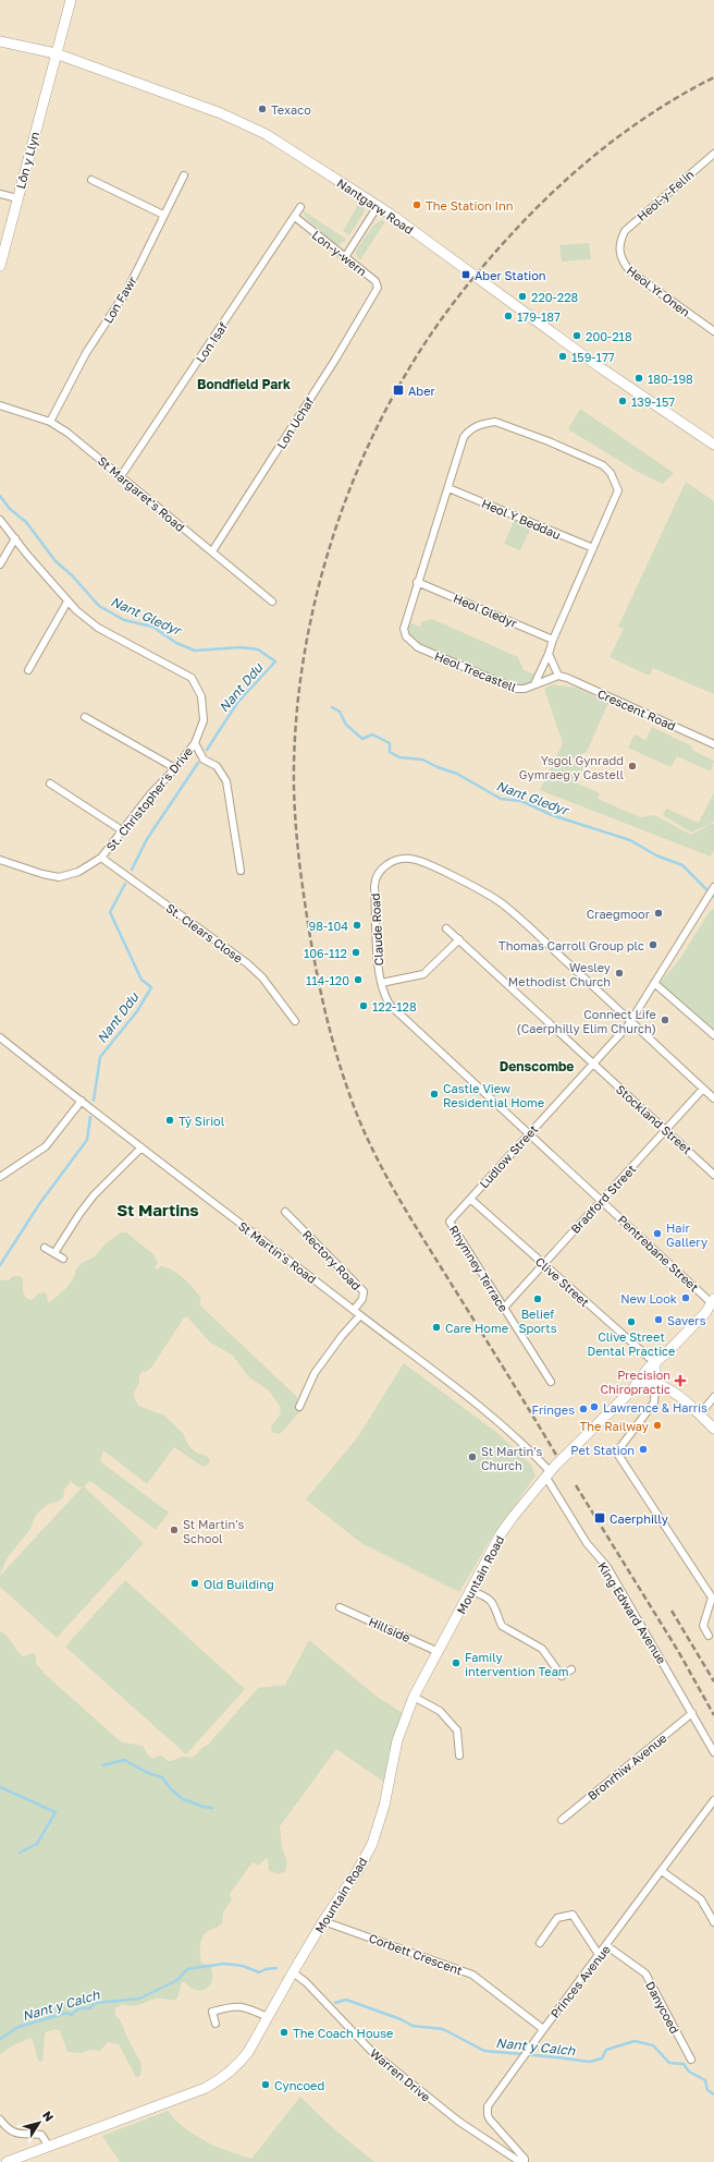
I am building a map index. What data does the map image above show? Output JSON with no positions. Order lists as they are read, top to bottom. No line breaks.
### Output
{"streets":{"main road":["Lôn y Llyn","Nantgarw Road","Mountain Road"],"street":["Heol-y-Felin","Lon-y-wern","Heol Yr Onen","Lon Fawr","Lon Isaf","Lon Uchaf","St Margaret's Road","Heol Y Beddau","Heol Gledyr","Heol Trecastell","Crescent Road","St. Christopher's Drive","Claude Road","St. Clears Close","Stockland Street","Ludlow Street","Bradford Street","St Martin's Road","Pentrebane Street","Rectory Road","Rhymney Terrace","Clive Street","King Edward Avenue","Hillside","Bronrhiw Avenue","Corbett Crescent","Princes Avenue","Danycoed","Warren Drive"]},"crossings":[["Lôn y Llyn","Nantgarw Road"],["Heol-y-Felin","Heol Yr Onen"],["Lon-y-wern","Lon Isaf"],["Lon-y-wern","Lon Uchaf"],["Lon Fawr","St Margaret's Road"],["Lon Isaf","St Margaret's Road"],["Lon Uchaf","St Margaret's Road"],["Heol Y Beddau","Heol Trecastell"],["Heol Gledyr","Heol Trecastell"],["Heol Trecastell","Crescent Road"],["St. Christopher's Drive","St. Clears Close"],["Claude Road","Ludlow Street"],["Claude Road","Bradford Street"],["Claude Road","Pentrebane Street"],["Stockland Street","Ludlow Street"],["Stockland Street","Bradford Street"],["Ludlow Street","Pentrebane Street"],["Ludlow Street","Rhymney Terrace"],["Ludlow Street","Clive Street"],["Bradford Street","Pentrebane Street"],["Bradford Street","Rhymney Terrace"],["Bradford Street","Clive Street"],["St Martin's Road","Rectory Road"],["St Martin's Road","Mountain Road"],["St Martin's Road","King Edward Avenue"],["Pentrebane Street","Mountain Road"],["Clive Street","Mountain Road"],["Mountain Road","King Edward Avenue"],["Mountain Road","Hillside"],["Mountain Road","Corbett Crescent"],["Mountain Road","Warren Drive"],["King Edward Avenue","Bronrhiw Avenue"],["Corbett Crescent","Princes Avenue"],["Princes Avenue","Danycoed"]],"districts":["Bondfield Park","Denscombe","St Martins"],"water":["Nant Gledyr","Nant Ddu","Nant y Calch"],"places":{"other":["Texaco","The Station Inn","220-228","179-187","200-218","159-177","180-198","139-157","Ysgol Gynradd Gymraeg y Castell","Craegmoor","98-104","Thomas Carroll Group plc","106-112","Wesley Methodist Church","114-120","122-128","Connect Life (Caerphilly Elim Church)","Castle View Residential Home","Tŷ Siriol","Hair Gallery","New Look","Belief Sports","Savers","Clive Street Dental Practice","Care Home","Lawrence & Harris","Fringes","The Railway","Pet Station","St Martin's Church","St Martin's School","Old Building","Family intervention Team","The Coach House","Cyncoed"],"transit":["Aber Station","Aber","Caerphilly"],"health":["Precision Chiropractic"]},"north":"top right"}
